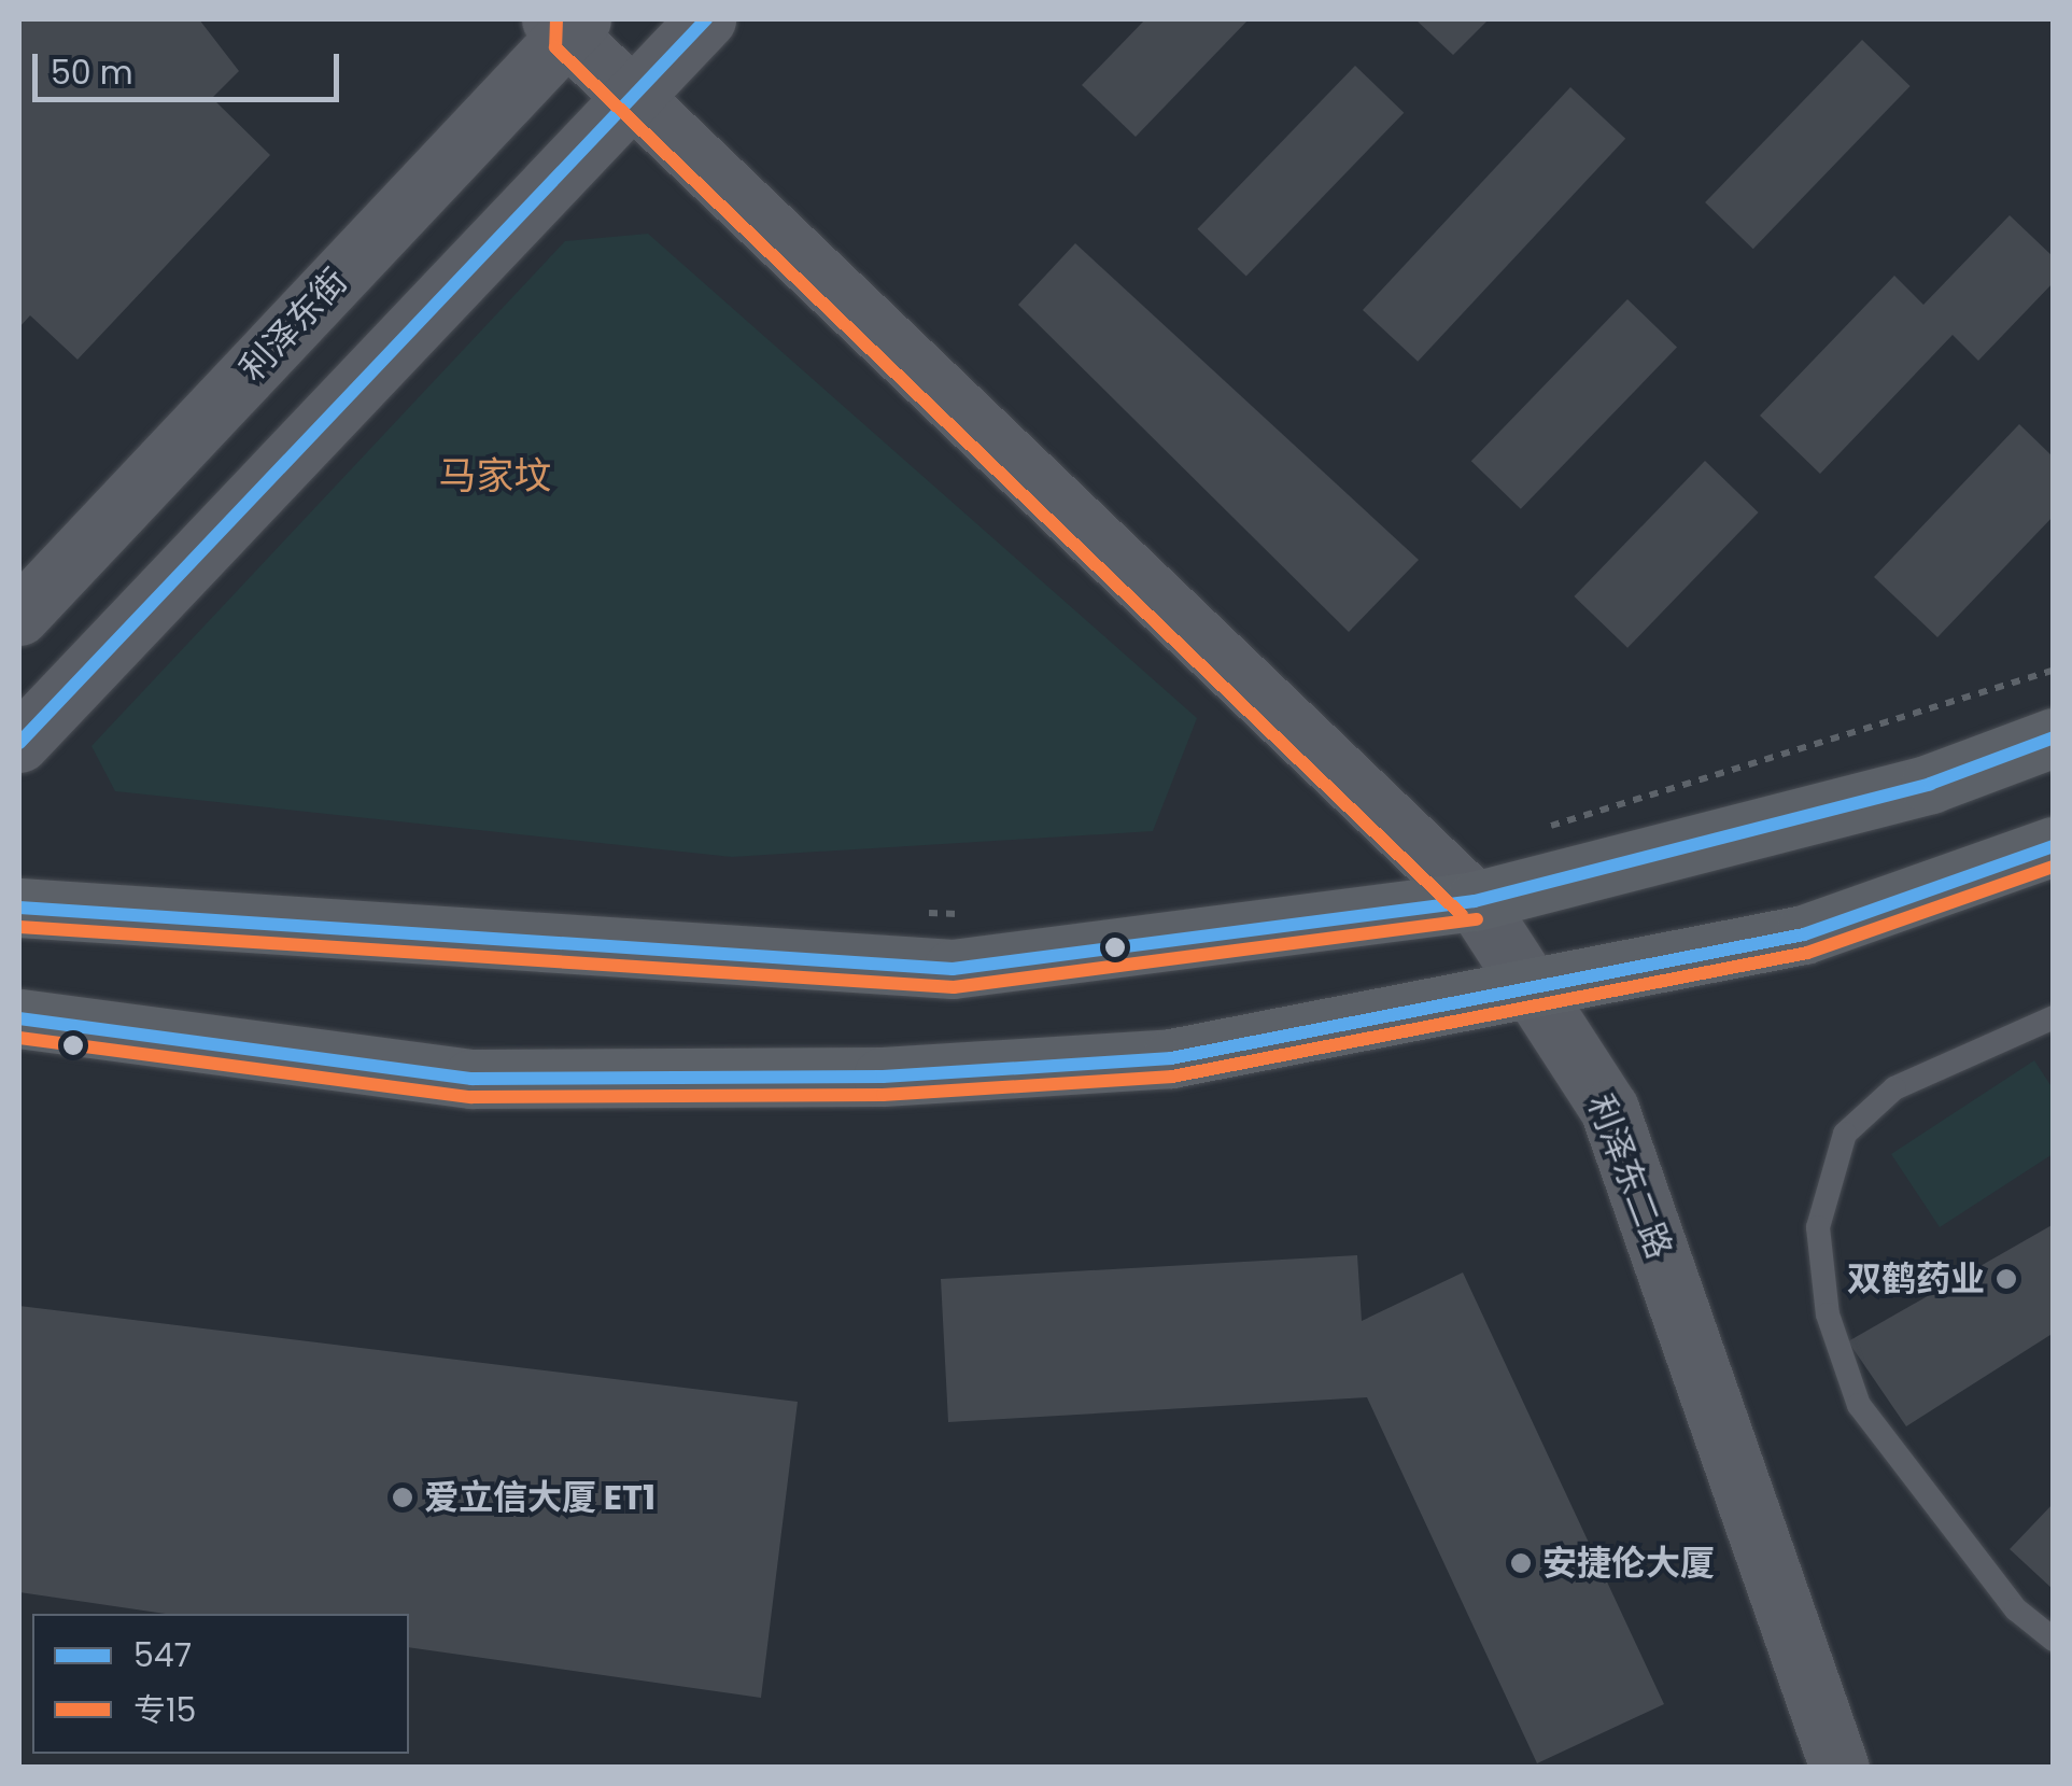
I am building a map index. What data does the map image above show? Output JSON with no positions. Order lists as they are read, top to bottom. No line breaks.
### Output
{"streets":{"street":["利泽东街","利泽东二路"]},"crossings":[["利泽东街","利泽东二路"]],"districts":["马家坟"],"places":["双鹤药业","爱立信大厦 ET1","安捷伦大厦"],"lines":["transit line 547","transit line 专15"],"legend":["547","专15"],"scale_bar":"50 m"}
